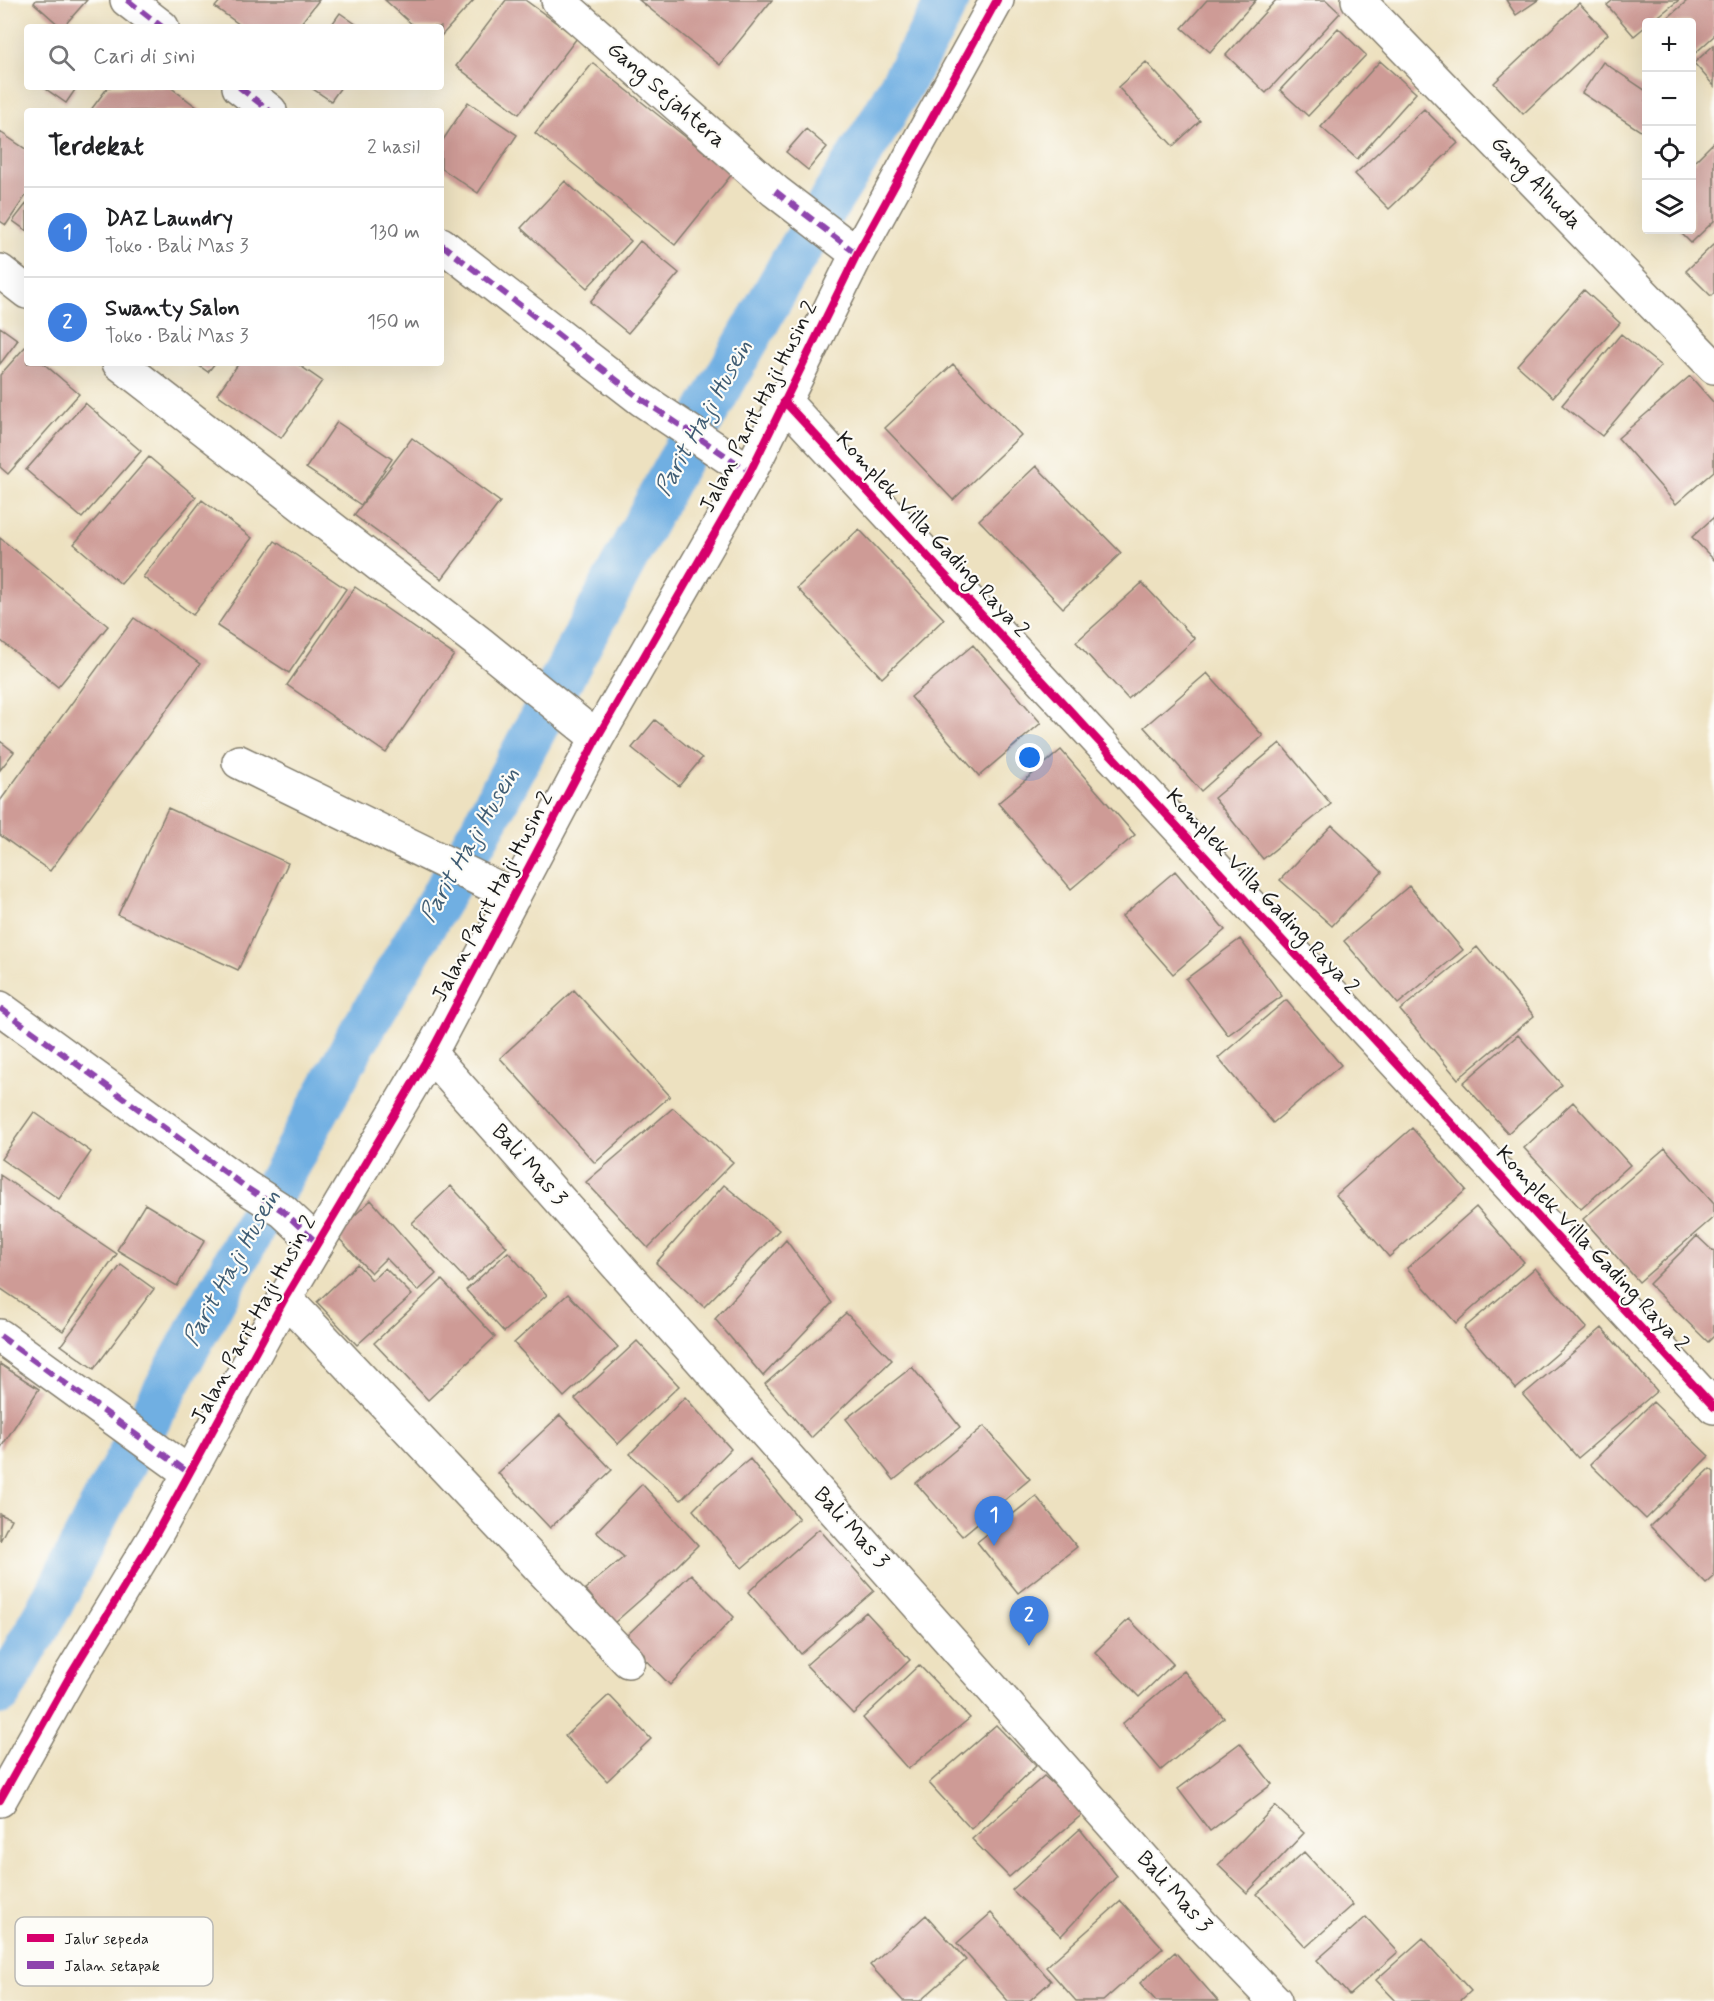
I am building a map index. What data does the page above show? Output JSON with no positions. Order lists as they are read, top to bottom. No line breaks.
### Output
{"streets":{"street":["Gang Sejahtera","Gang Alhuda","Jalan Parit Haji Husin 2","Komplek Villa Gading Raya 2","Bali Mas 3"]},"crossings":[["Gang Sejahtera","Jalan Parit Haji Husin 2"],["Jalan Parit Haji Husin 2","Komplek Villa Gading Raya 2"],["Jalan Parit Haji Husin 2","Bali Mas 3"]],"water":["Parit Haji Husein"],"legend":["Jalur sepeda","Jalan setapak"],"page":{"map_buttons":["+","−"],"search":"Cari di sini","heading":["Terdekat","2 hasil"],"list":[{"mark":"1","name":"DAZ Laundry","note":"Toko · Bali Mas 3","value":"130 m"},{"mark":"2","name":"Swanty Salon","note":"Toko · Bali Mas 3","value":"150 m"}],"pins":["1","2"]}}
